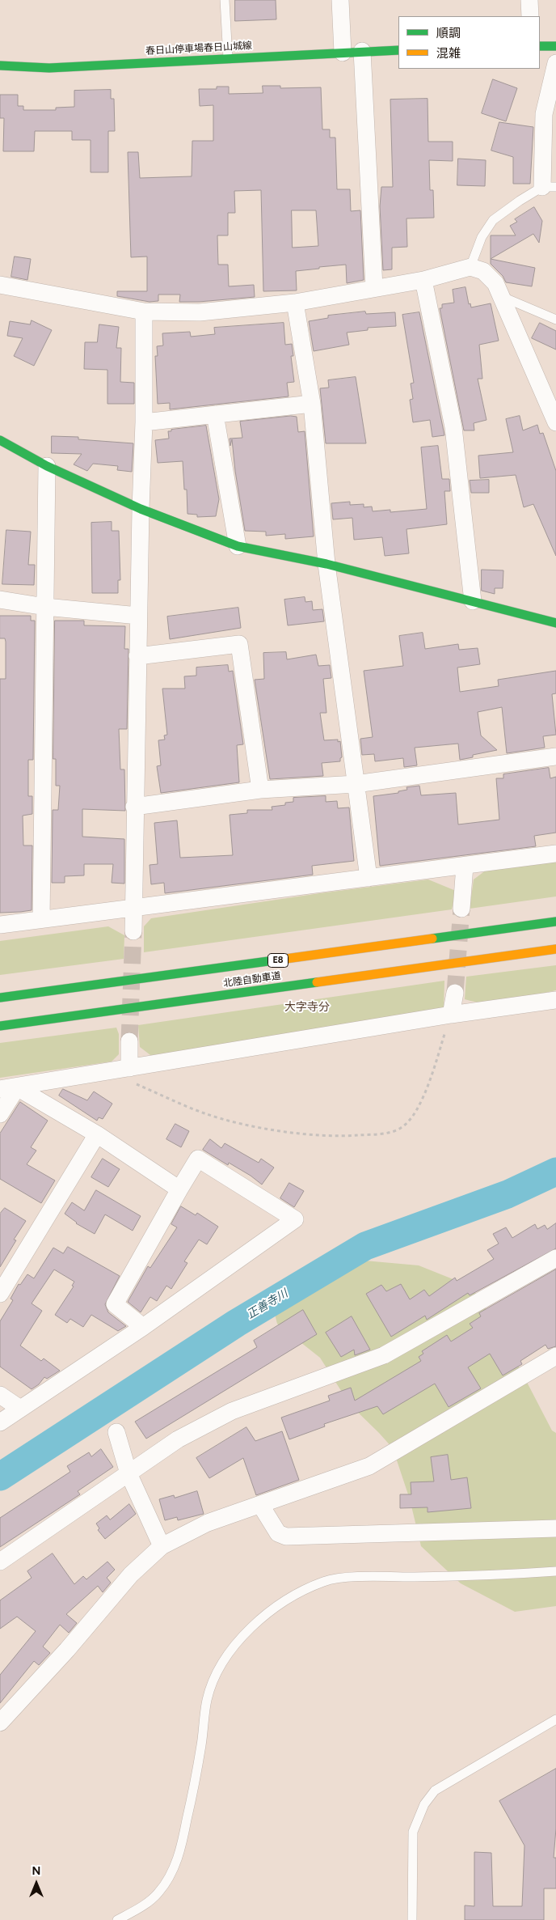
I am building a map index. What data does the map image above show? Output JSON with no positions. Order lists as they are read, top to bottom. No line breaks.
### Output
{"streets":{"main road":["春日山停車場春日山城線","E8","北陸自動車道"]},"districts":["大字寺分"],"water":["正善寺川"],"legend":["順調","混雑"],"north":"top"}
